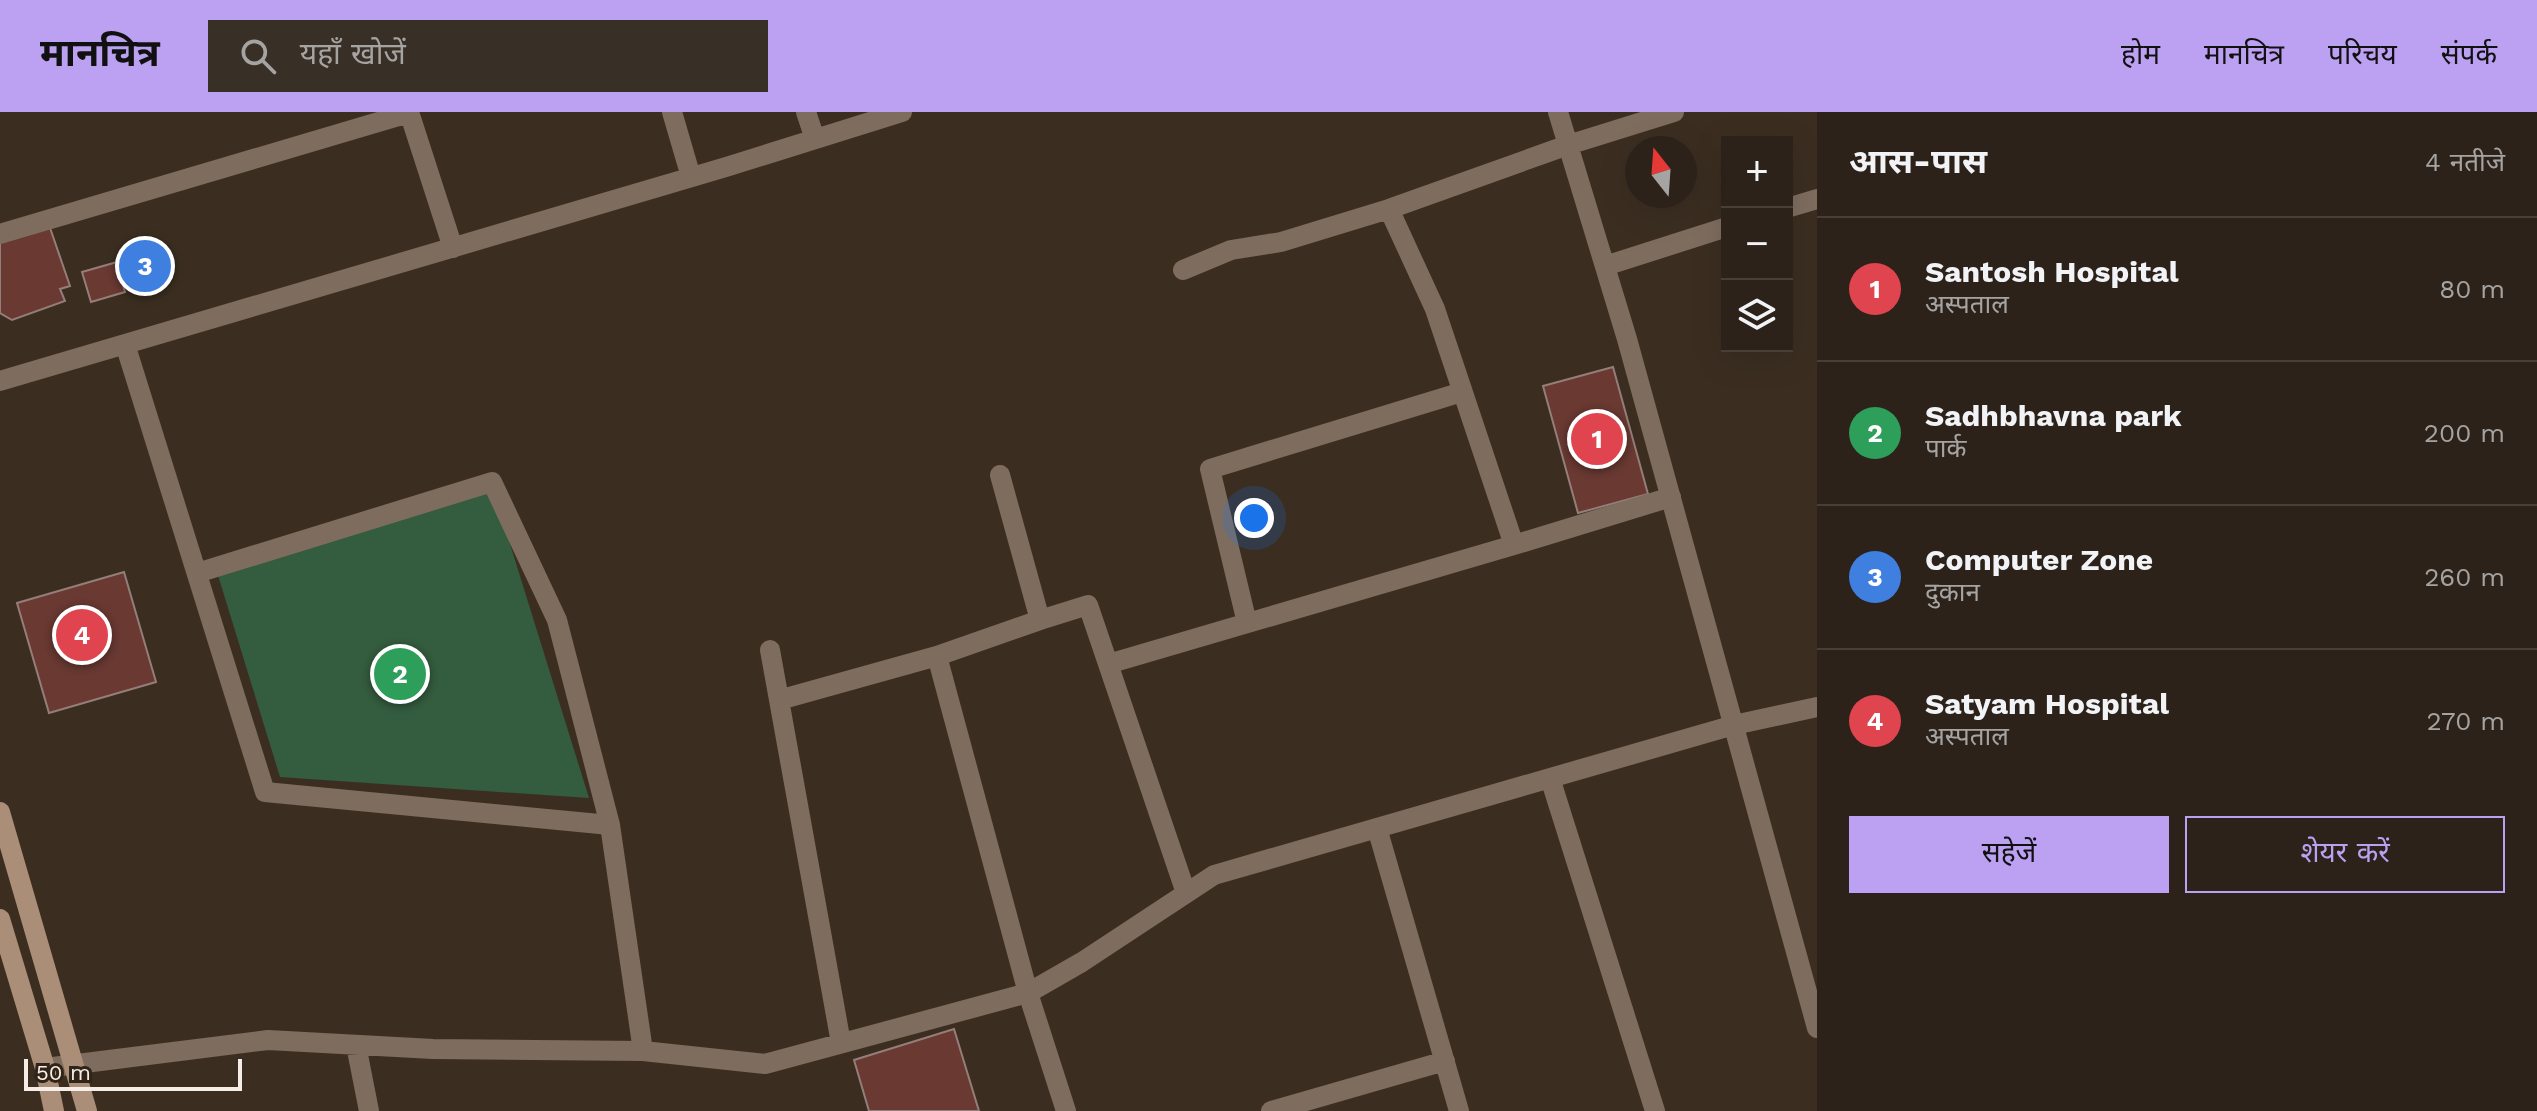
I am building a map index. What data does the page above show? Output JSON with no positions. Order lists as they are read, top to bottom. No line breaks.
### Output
{"scale_bar":"50 m","north":"top","page":{"header":"मानचित्र","search":"यहाँ खोजें","nav":["होम","मानचित्र","परिचय","संपर्क"],"heading":["आस-पास","4 नतीजे"],"map_buttons":["+","−"],"list":[{"mark":"1","name":"Santosh Hospital","note":"अस्पताल","value":"80 m"},{"mark":"2","name":"Sadhbhavna park","note":"पार्क","value":"200 m"},{"mark":"3","name":"Computer Zone","note":"दुकान","value":"260 m"},{"mark":"4","name":"Satyam Hospital","note":"अस्पताल","value":"270 m"}],"pins":["3","1","4","2"],"buttons":["सहेजें","शेयर करें"],"scale":"50 m"}}
